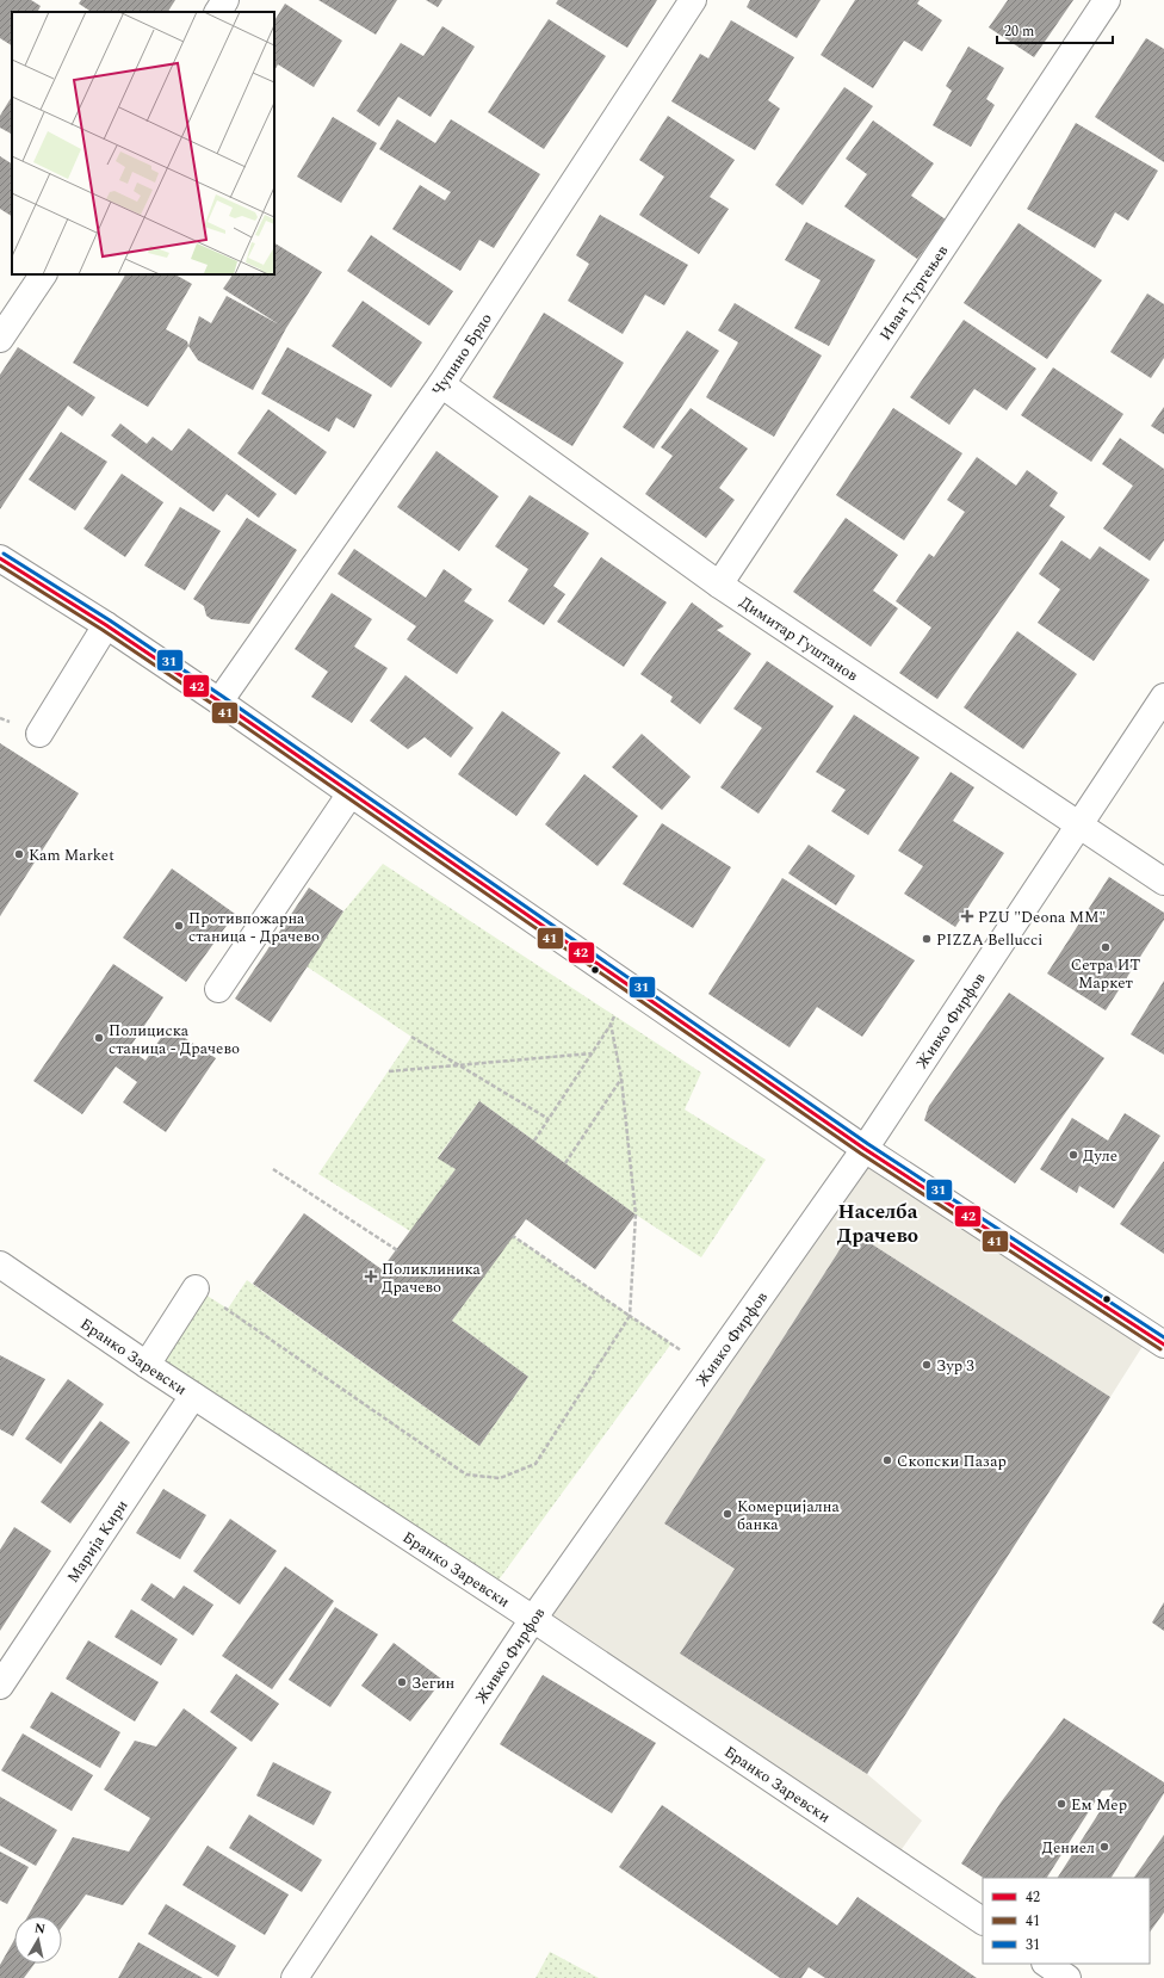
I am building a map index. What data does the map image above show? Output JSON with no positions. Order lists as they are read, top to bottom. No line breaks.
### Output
{"streets":{"street":["Иван Тургењев","Чупино Брдо","Димитар Гуштанов","Живко Фирфов","Бранко Заревски","Марија Кири"]},"crossings":[["Иван Тургењев","Димитар Гуштанов"],["Чупино Брдо","Димитар Гуштанов"],["Димитар Гуштанов","Живко Фирфов"],["Живко Фирфов","Бранко Заревски"],["Бранко Заревски","Марија Кири"]],"districts":["Населба Драчево"],"places":{"other":["Kam Market","Противпожарна станица - Драчево","PIZZA Bellucci","Сетра ИТ Маркет","Полициска станица - Драчево","Дуле","Зур 3","Скопски Пазар","Комерцијална банка","Зегин","Ем Мер","Дениел"],"health":["PZU \"Deona MM\"","Поликлиника Драчево"]},"lines":["transit line 31","transit line 42","transit line 41"],"legend":["42","41","31"],"scale_bar":"20 m","north":"top"}
